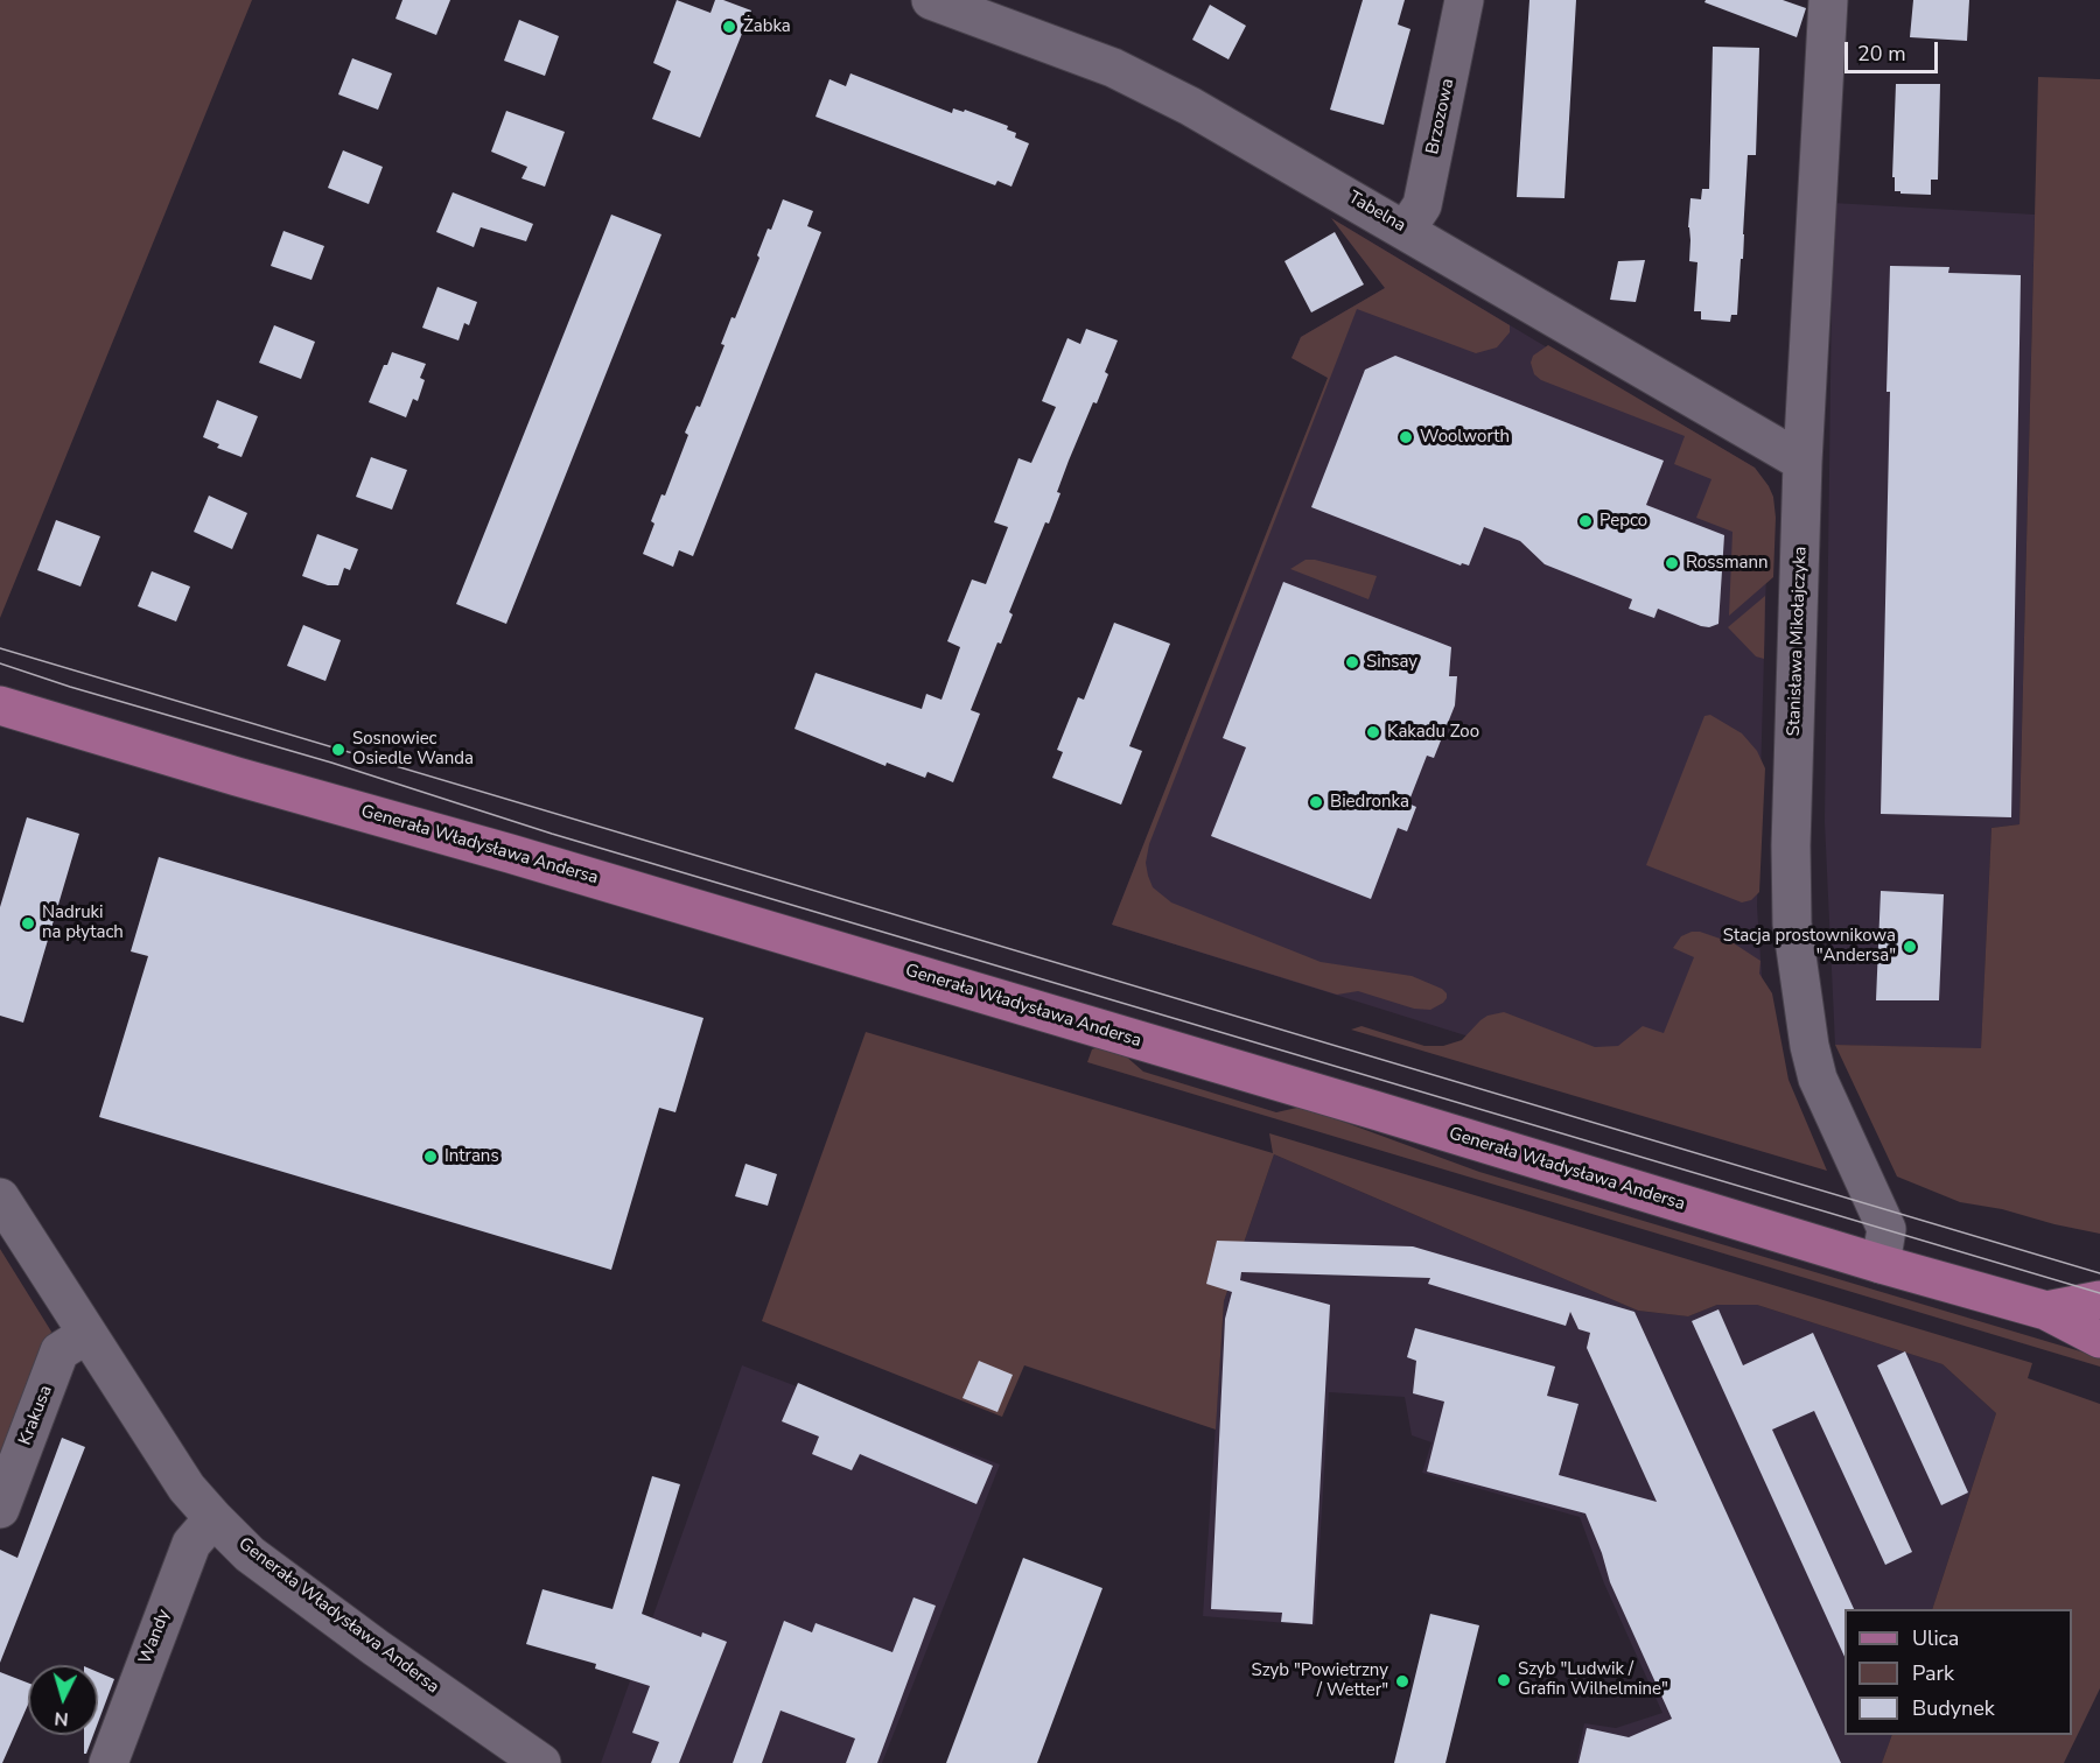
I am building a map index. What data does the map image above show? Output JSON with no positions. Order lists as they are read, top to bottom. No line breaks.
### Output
{"streets":{"main road":["Generała Władysława Andersa"],"street":["Brzozowa","Tabelna","Stanisława Mikołajczyka","Krakusa","Wandy"]},"crossings":[["Brzozowa","Tabelna"],["Tabelna","Stanisława Mikołajczyka"],["Stanisława Mikołajczyka","Generała Władysława Andersa"],["Generała Władysława Andersa","Krakusa"],["Generała Władysława Andersa","Wandy"]],"places":["Żabka","Woolworth","Pepco","Rossmann","Sinsay","Kakadu Zoo","Sosnowiec Osiedle Wanda","Biedronka","Nadruki na płytach","Stacja prostownikowa \"Andersa\"","Intrans","Szyb \"Ludwik / Grafin Wilhelmine\"","Szyb \"Powietrzny / Wetter\""],"legend":["Ulica","Park","Budynek"],"scale_bar":"20 m","north":"bottom"}
